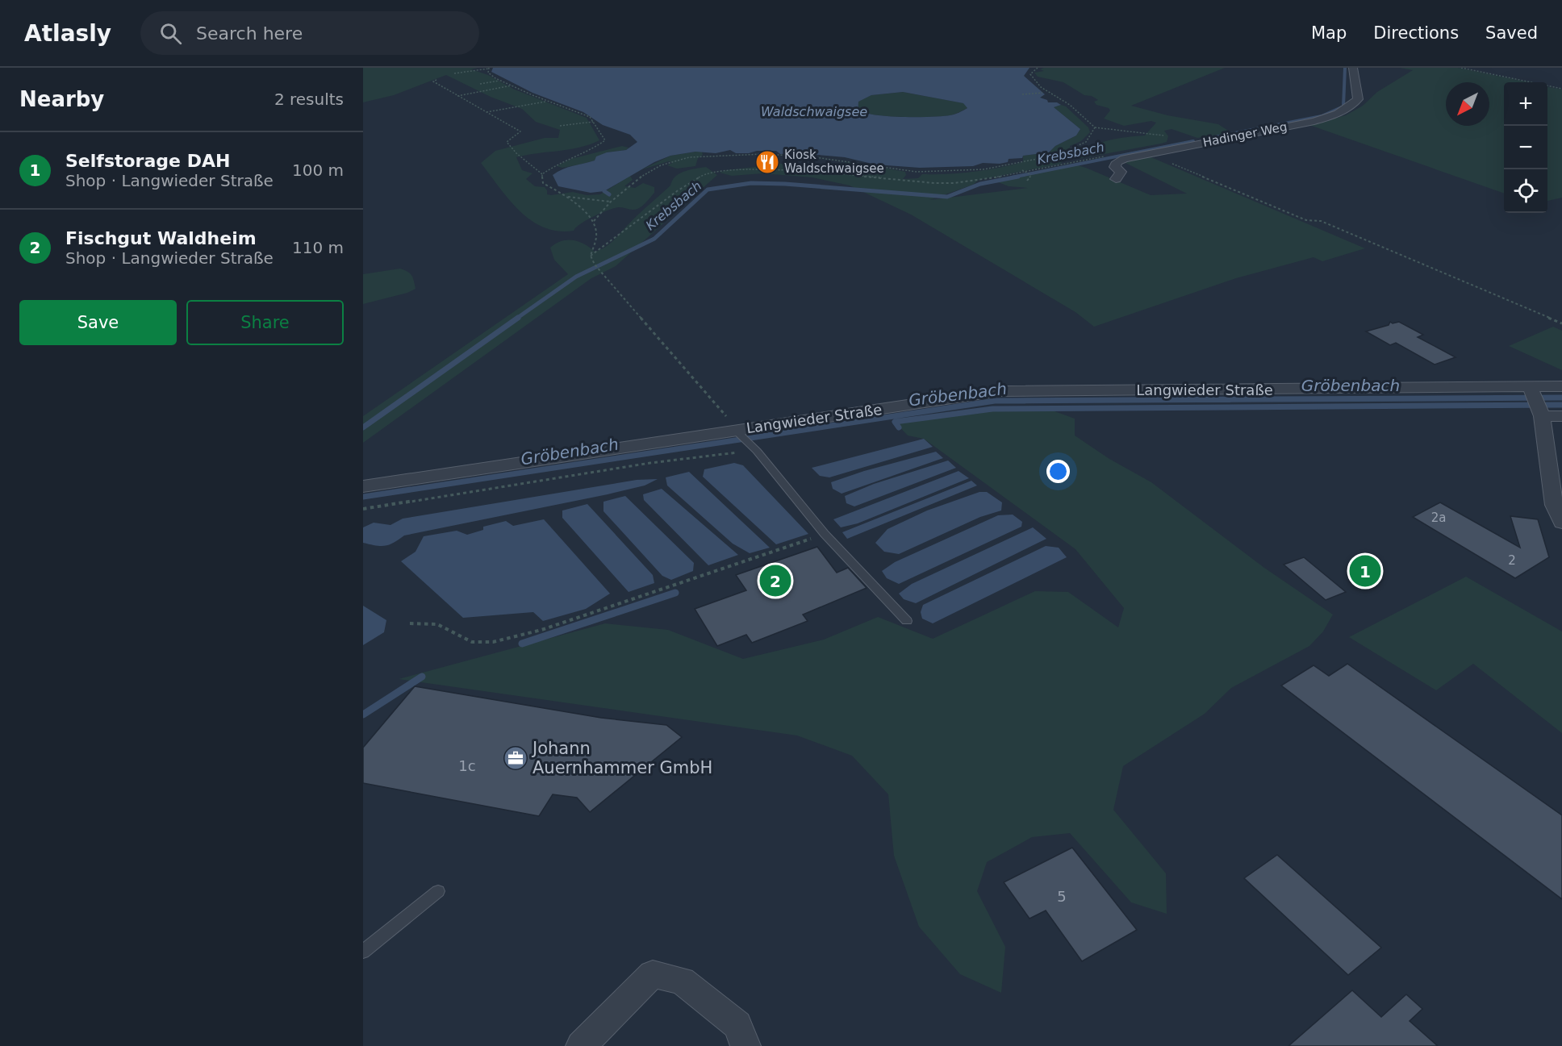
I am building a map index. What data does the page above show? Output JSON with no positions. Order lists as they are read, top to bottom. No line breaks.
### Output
{"streets":{"street":["Hadinger Weg","Langwieder Straße"]},"water":["Waldschwaigsee","Krebsbach","Gröbenbach"],"places":{"restaurant":["Kiosk Waldschwaigsee"],"office":["Johann Auernhammer GmbH"]},"house_numbers":["2a","2","1c","5"],"north":"bottom left","page":{"header":"Atlasly","search":"Search here","nav":["Map","Directions","Saved"],"heading":["Nearby","2 results"],"map_buttons":["+","−"],"list":[{"mark":"1","name":"Selfstorage DAH","note":"Shop · Langwieder Straße","value":"100 m"},{"mark":"2","name":"Fischgut Waldheim","note":"Shop · Langwieder Straße","value":"110 m"}],"buttons":["Save","Share"],"pins":["1","2"]}}
